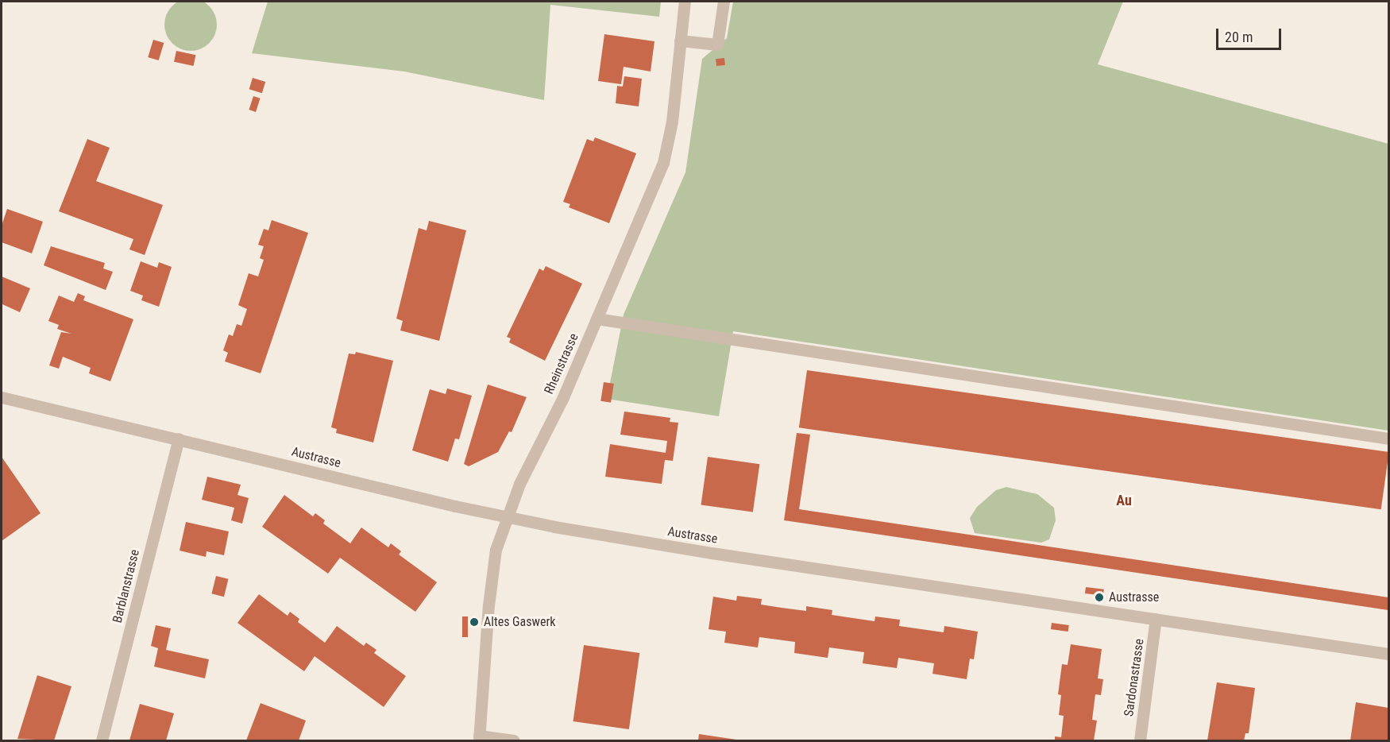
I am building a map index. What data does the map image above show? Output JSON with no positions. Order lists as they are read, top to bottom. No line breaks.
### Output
{"streets":{"street":["Rheinstrasse","Austrasse","Barblanstrasse","Sardonastrasse"]},"crossings":[["Rheinstrasse","Austrasse"],["Austrasse","Barblanstrasse"],["Austrasse","Sardonastrasse"]],"districts":["Au"],"places":["Austrasse","Altes Gaswerk"],"scale_bar":"20 m"}
